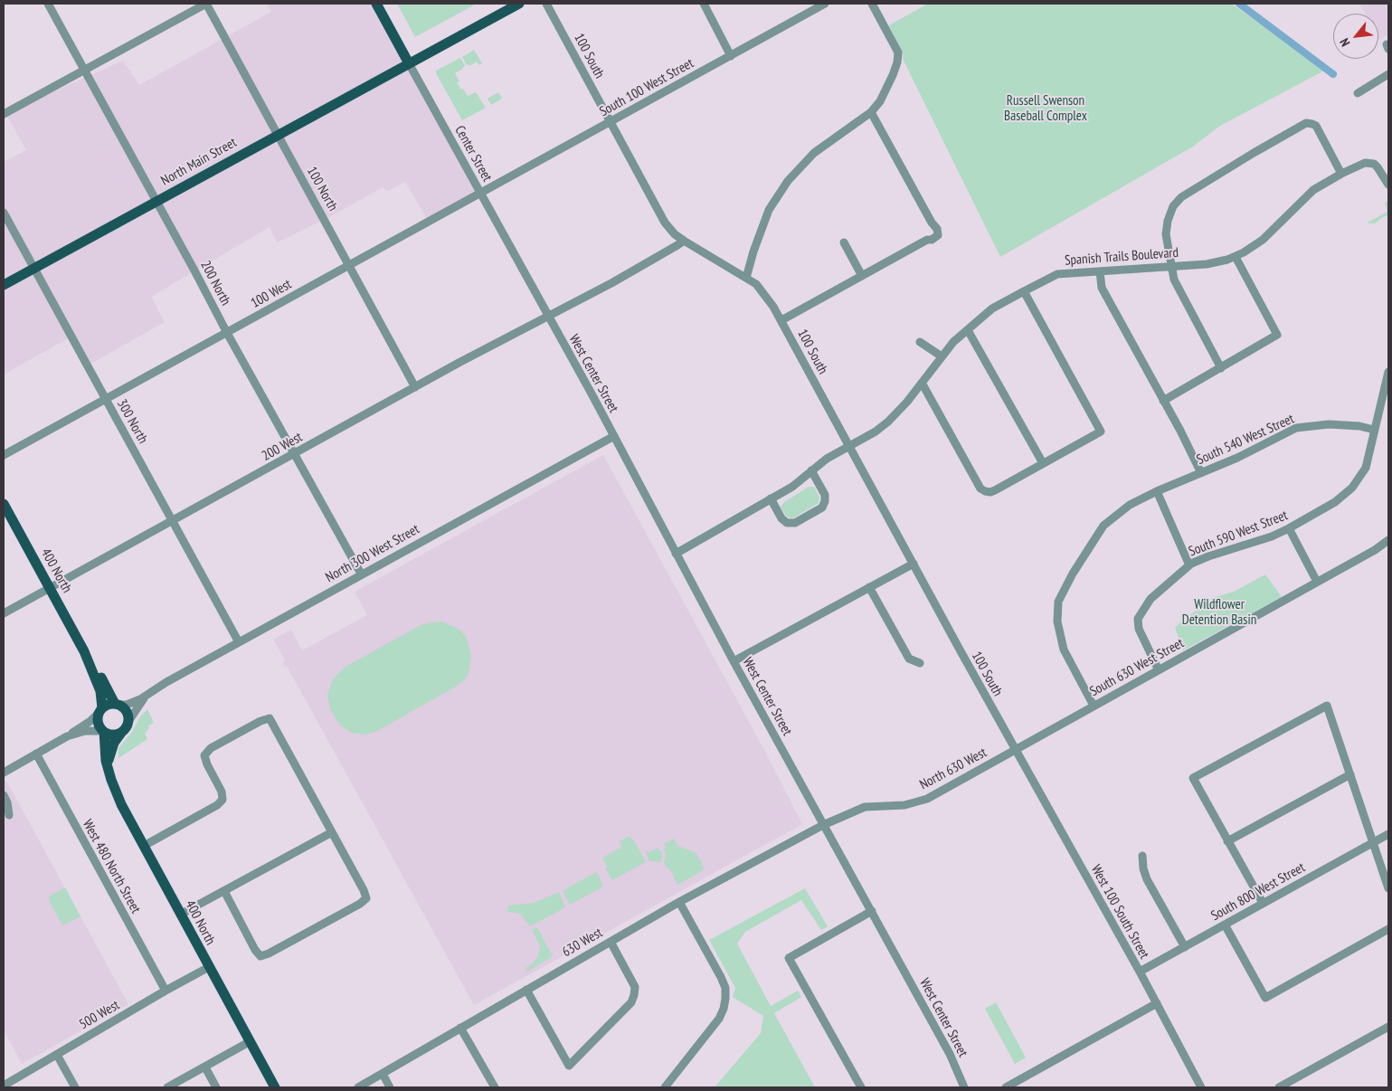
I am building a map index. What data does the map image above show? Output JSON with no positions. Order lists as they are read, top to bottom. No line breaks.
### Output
{"streets":{"main road":["Center Street","North Main Street","400 North"],"street":["100 South","South 100 West Street","100 North","Spanish Trails Boulevard","200 North","100 West","West Center Street","300 North","South 540 West Street","200 West","South 590 West Street","North 300 West Street","South 630 West Street","North 630 West","West 480 North Street","South 800 West Street","West 100 South Street","630 West","500 West"]},"crossings":[["100 South","South 100 West Street"],["100 South","Spanish Trails Boulevard"],["100 South","200 West"],["100 South","South 630 West Street"],["100 South","North 630 West"],["100 South","West 100 South Street"],["South 100 West Street","Center Street"],["South 100 West Street","100 West"],["Center Street","North Main Street"],["Center Street","100 West"],["Center Street","West Center Street"],["Center Street","200 West"],["North Main Street","100 North"],["North Main Street","200 North"],["North Main Street","300 North"],["100 North","100 West"],["100 North","200 West"],["Spanish Trails Boulevard","West Center Street"],["200 North","100 West"],["200 North","200 West"],["200 North","North 300 West Street"],["100 West","300 North"],["West Center Street","200 West"],["West Center Street","North 300 West Street"],["West Center Street","North 630 West"],["West Center Street","630 West"],["300 North","200 West"],["300 North","North 300 West Street"],["South 540 West Street","South 590 West Street"],["South 540 West Street","South 630 West Street"],["200 West","400 North"],["South 590 West Street","South 630 West Street"],["400 North","500 West"],["South 630 West Street","North 630 West"],["South 630 West Street","West 100 South Street"],["North 630 West","West 100 South Street"],["North 630 West","630 West"],["West 480 North Street","500 West"],["South 800 West Street","West 100 South Street"]],"parks":["Russell Swenson Baseball Complex","Wildflower Detention Basin"],"north":"bottom left"}
